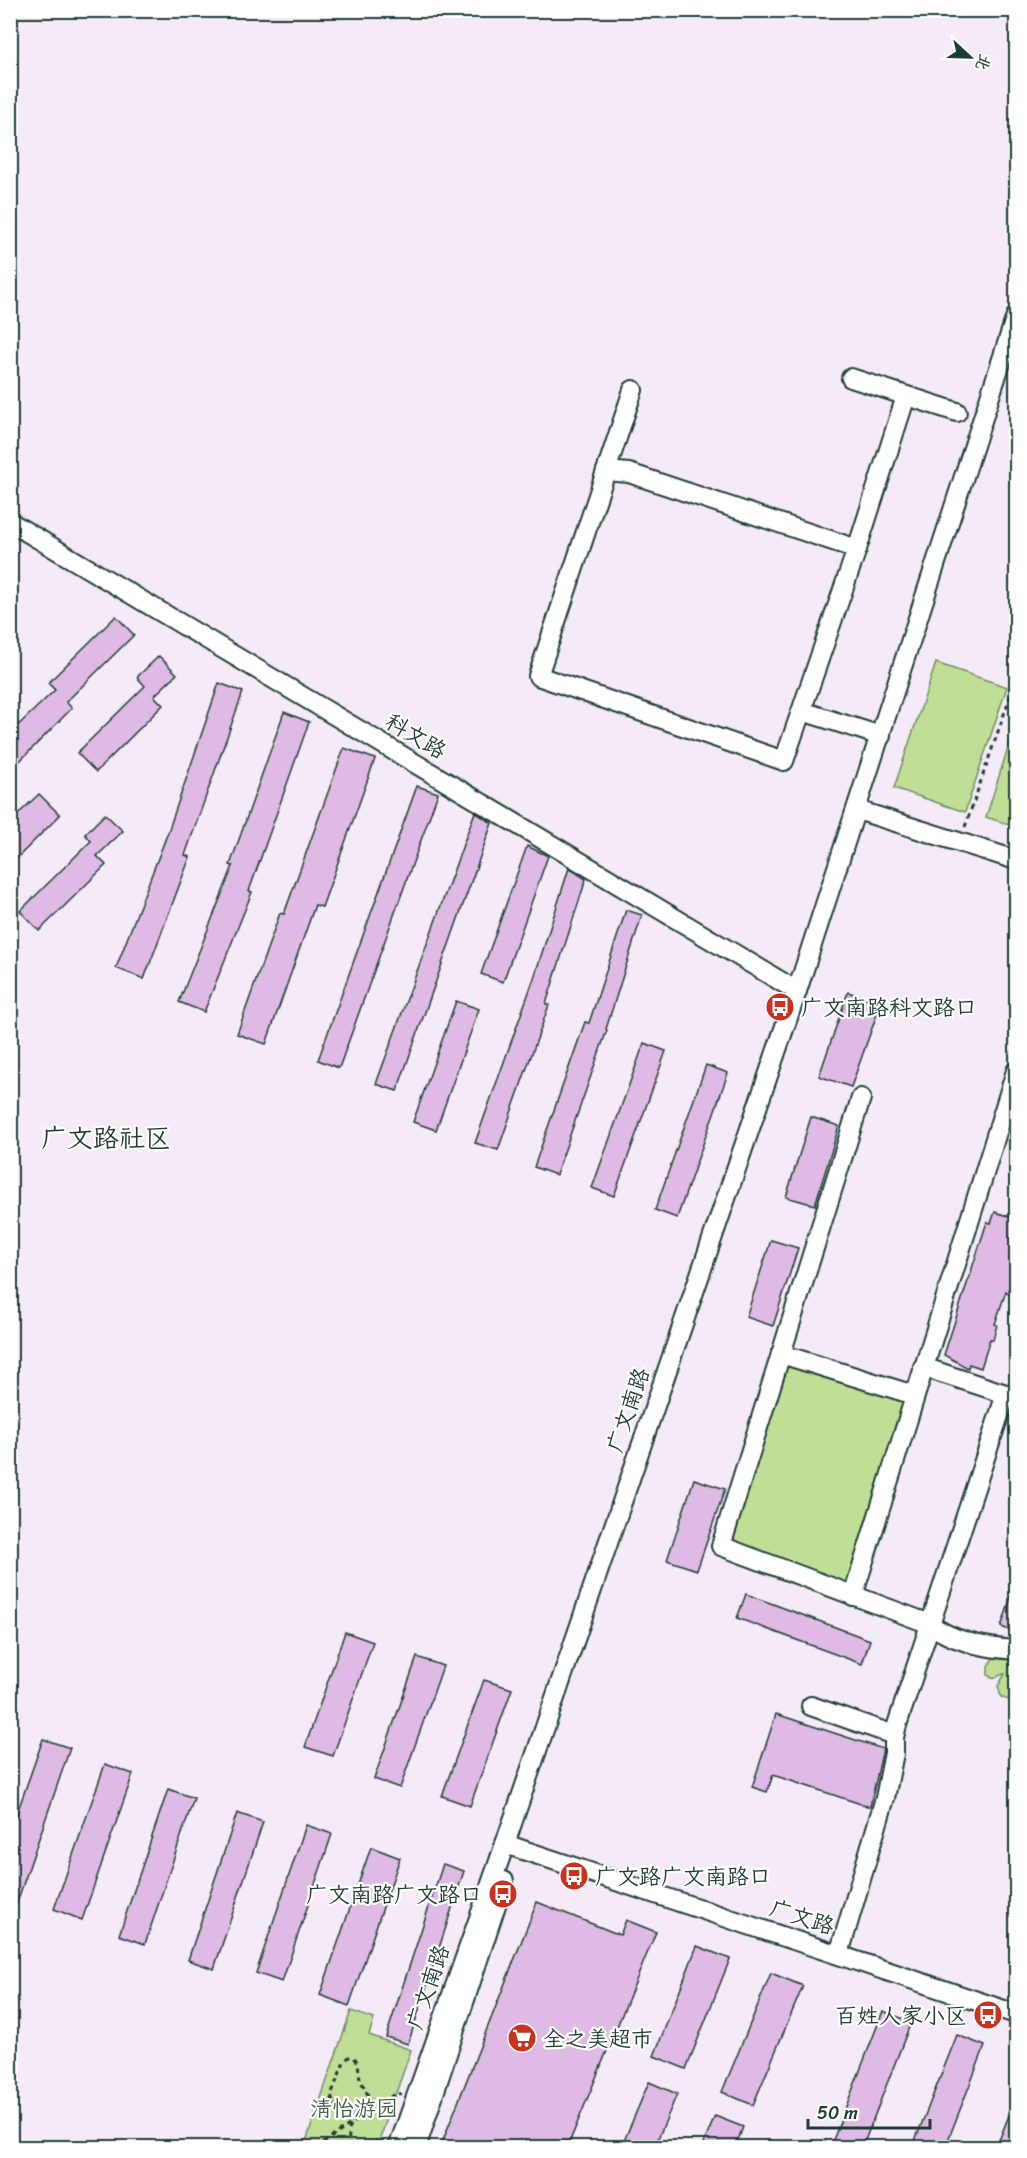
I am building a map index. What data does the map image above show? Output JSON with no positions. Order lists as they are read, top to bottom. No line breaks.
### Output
{"streets":{"street":["科文路","广文南路","广文路"]},"crossings":[["科文路","广文南路"],["广文南路","广文路"]],"districts":["广文路社区"],"parks":["清怡游园"],"places":{"bus stop":["广文南路科文路口","广文路广文南路口","广文南路广文路口","百姓人家小区"],"supermarket":["全之美超市"]},"scale_bar":"50 m","north":"right"}
